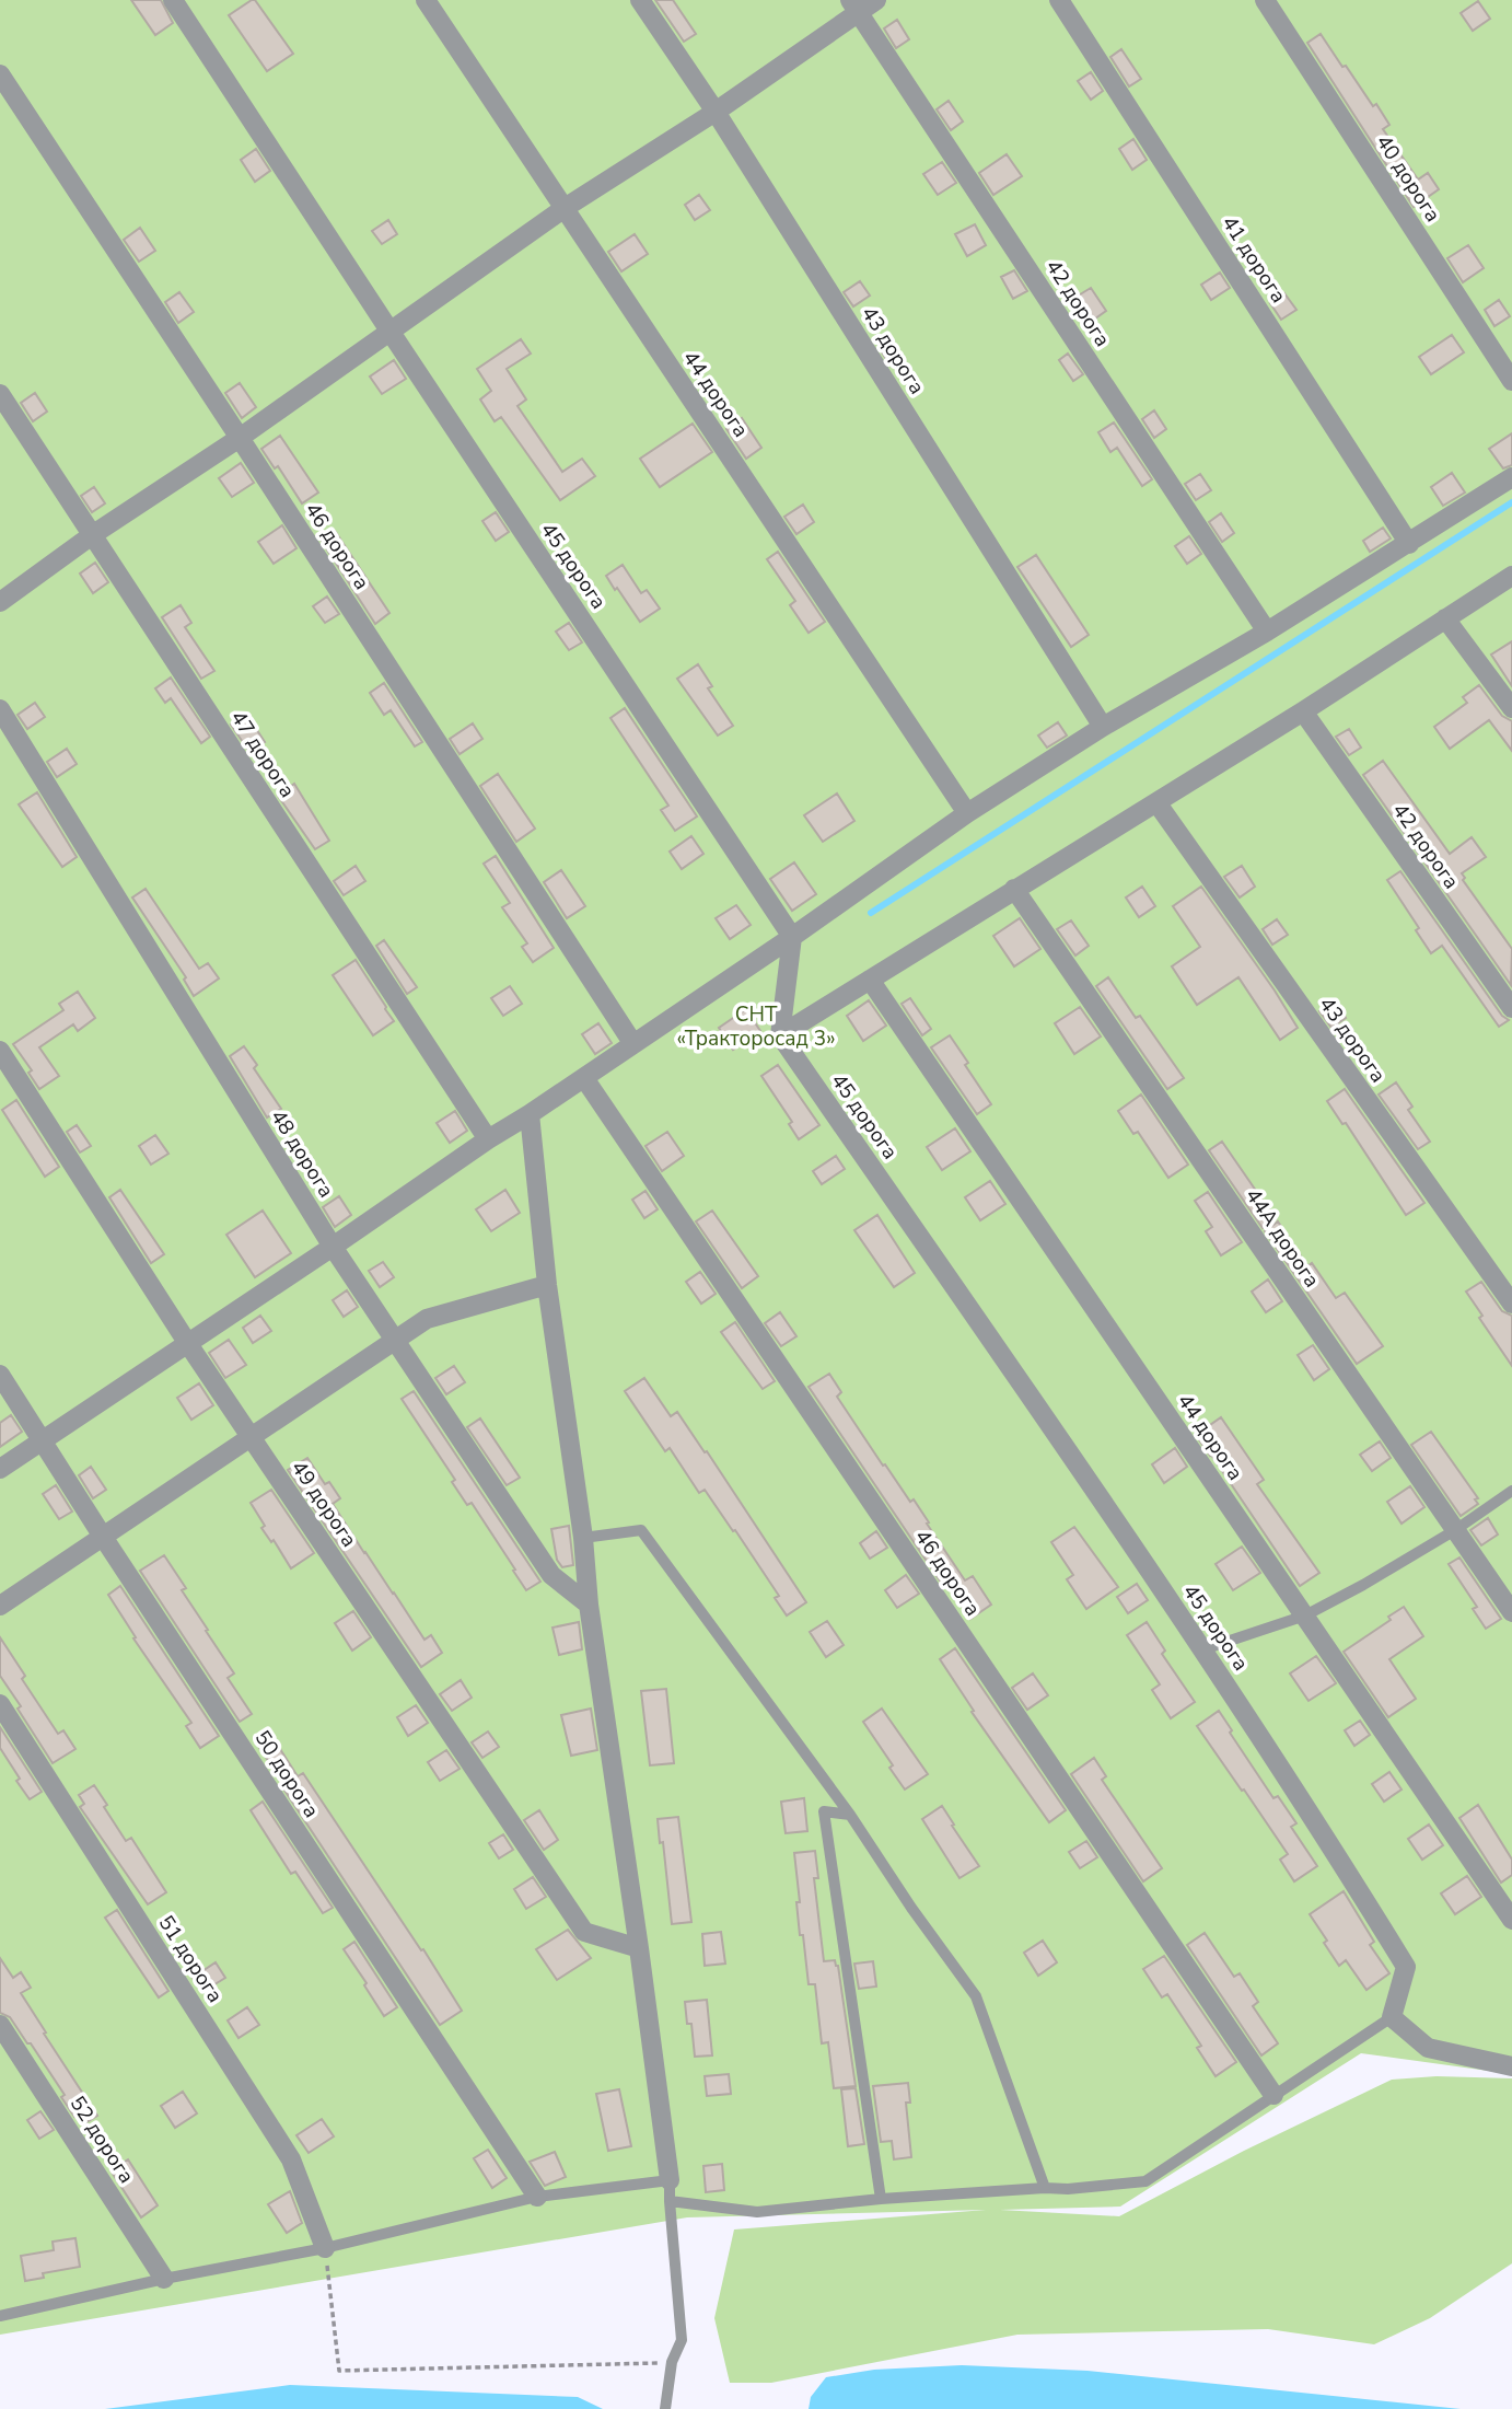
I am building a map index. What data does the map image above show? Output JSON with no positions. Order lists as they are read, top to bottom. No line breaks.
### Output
{"streets":{"street":["40 дорога","41 дорога","42 дорога","43 дорога","44 дорога","46 дорога","45 дорога","47 дорога","48 дорога","44А дорога","49 дорога","50 дорога","51 дорога","52 дорога"]},"parks":["СНТ «Тракторосад 3»"]}
